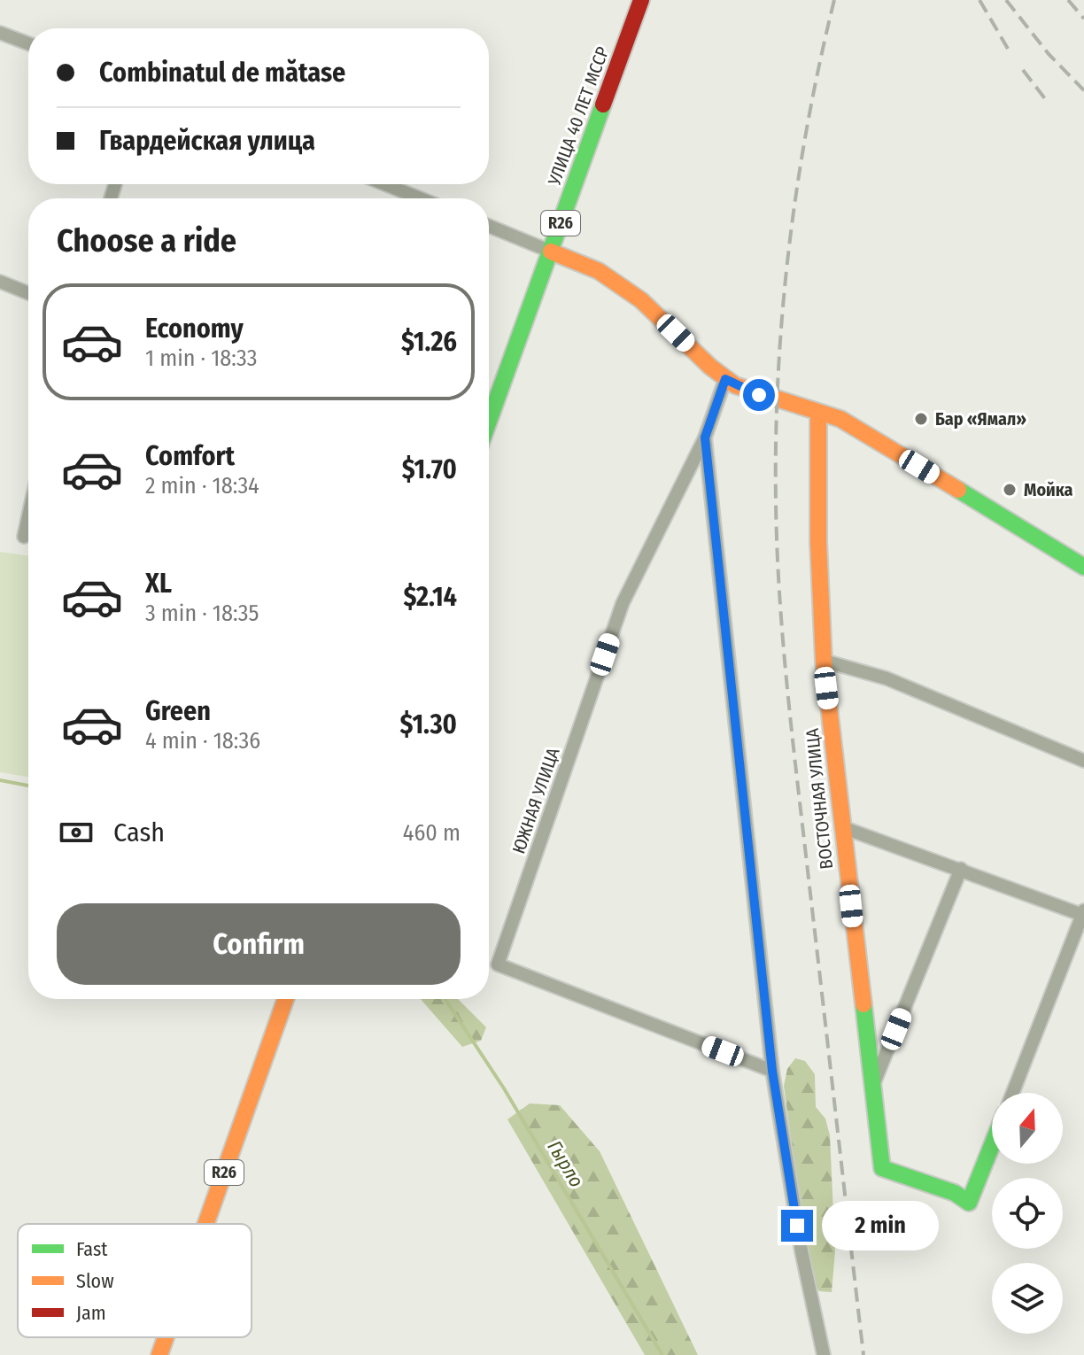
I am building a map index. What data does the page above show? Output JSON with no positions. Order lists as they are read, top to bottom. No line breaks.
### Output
{"streets":{"street":["УЛИЦА 40 ЛЕТ МССР","R26","ВОСТОЧНАЯ УЛИЦА","ЮЖНАЯ УЛИЦА"]},"water":["Гырло"],"places":["Бар «Ямал»","Мойка"],"legend":["Fast","Slow","Jam"],"north":"top","page":{"banner":["Combinatul de mătase","Гвардейская улица"],"heading":"Choose a ride","list":[{"name":"Economy","note":"1 min · 18:33","value":"$1.26"},{"name":"Comfort","note":"2 min · 18:34","value":"$1.70"},{"name":"XL","note":"3 min · 18:35","value":"$2.14"},{"name":"Green","note":"4 min · 18:36","value":"$1.30"}],"pay":["Cash","460 m"],"buttons":"Confirm","bubble":"2 min"}}
